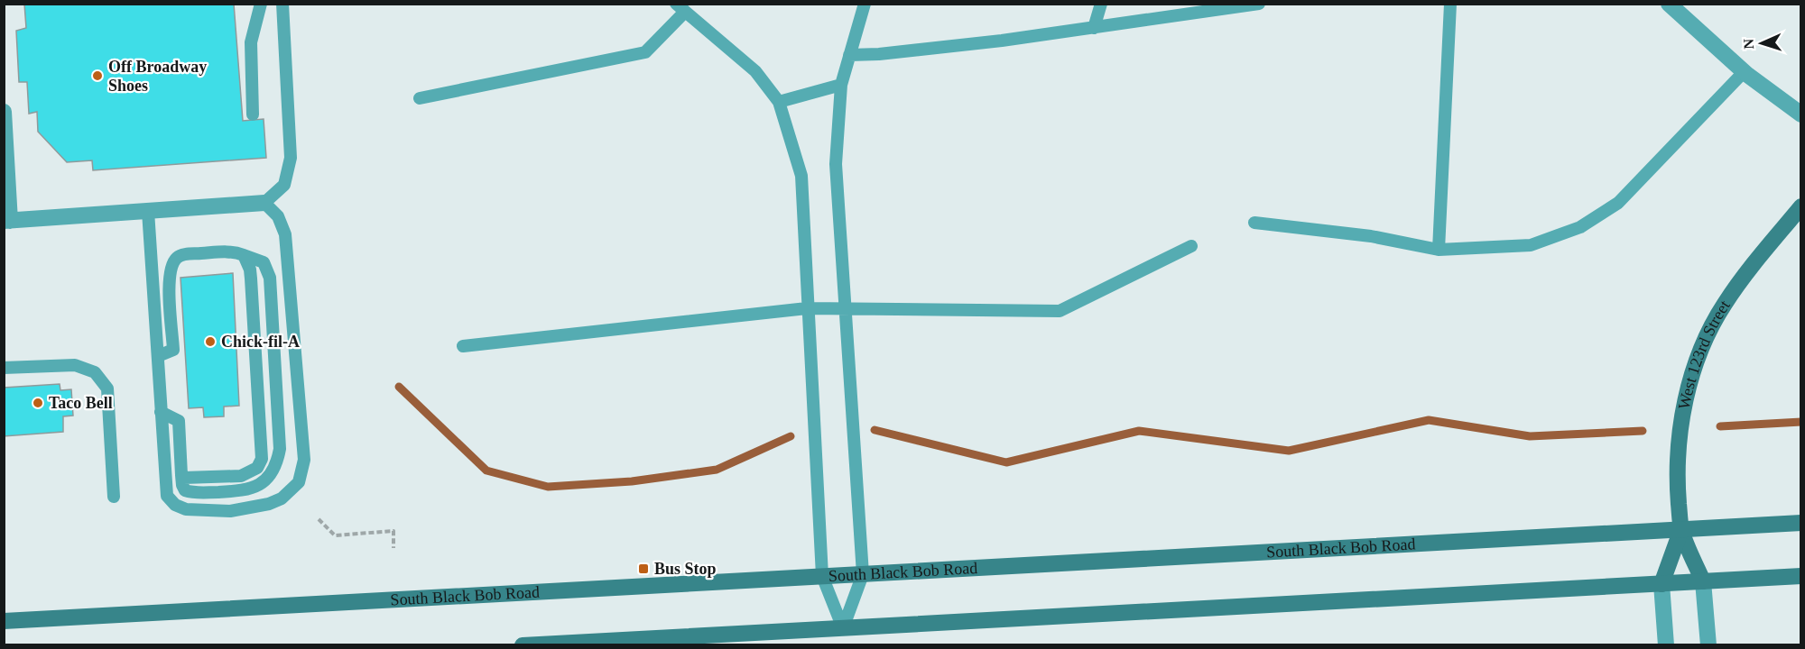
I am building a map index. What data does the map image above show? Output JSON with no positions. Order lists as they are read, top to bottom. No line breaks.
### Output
{"streets":{"main road":["West 123rd Street","South Black Bob Road"]},"crossings":[["West 123rd Street","South Black Bob Road"]],"places":{"other":["Off Broadway Shoes","Chick-fil-A","Taco Bell"],"transit":["Bus Stop"]},"north":"left"}
